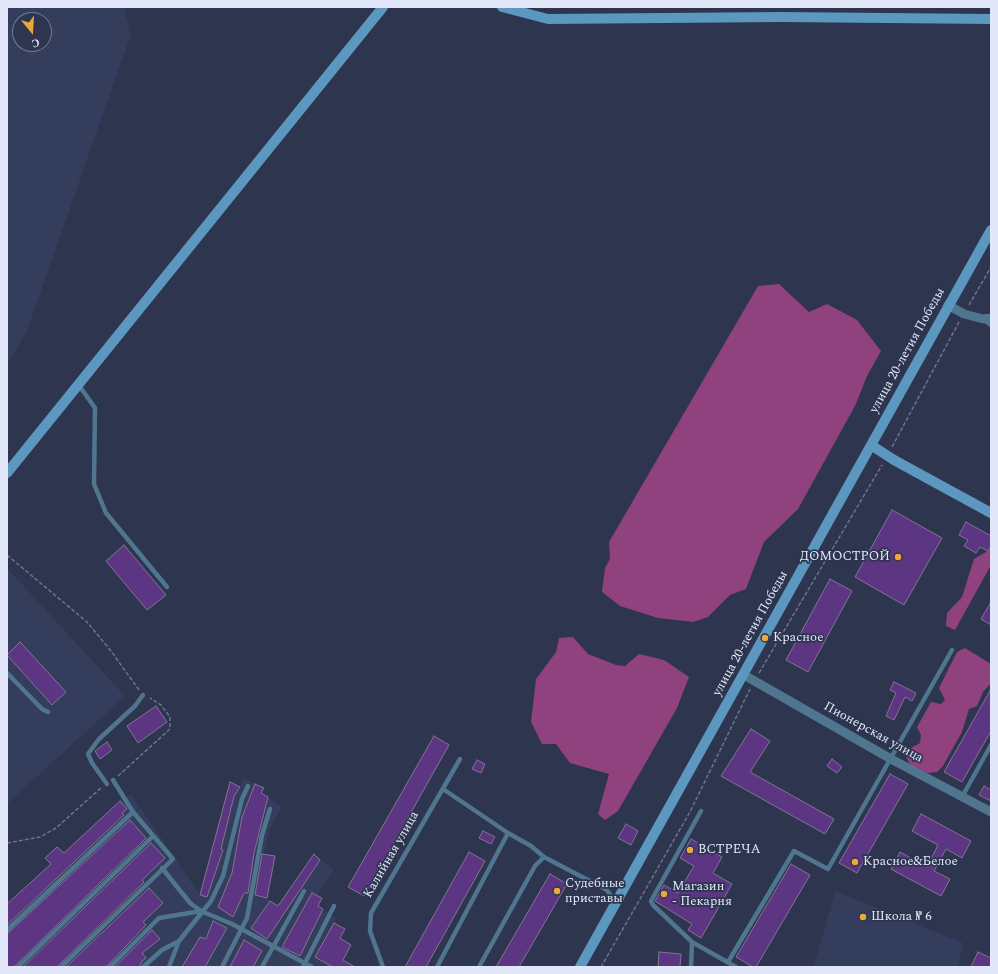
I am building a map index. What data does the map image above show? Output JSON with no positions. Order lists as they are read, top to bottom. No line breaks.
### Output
{"streets":{"street":["улица 20-летия Победы","Пионерская улица"],"lane":["Калийная улица"]},"crossings":[["улица 20-летия Победы","Пионерская улица"]],"places":["ДОМОСТРОЙ","Красное","ВСТРЕЧА","Красное&Белое","Судебные приставы","Магазин - Пекарня","Школа № 6"],"north":"bottom"}
